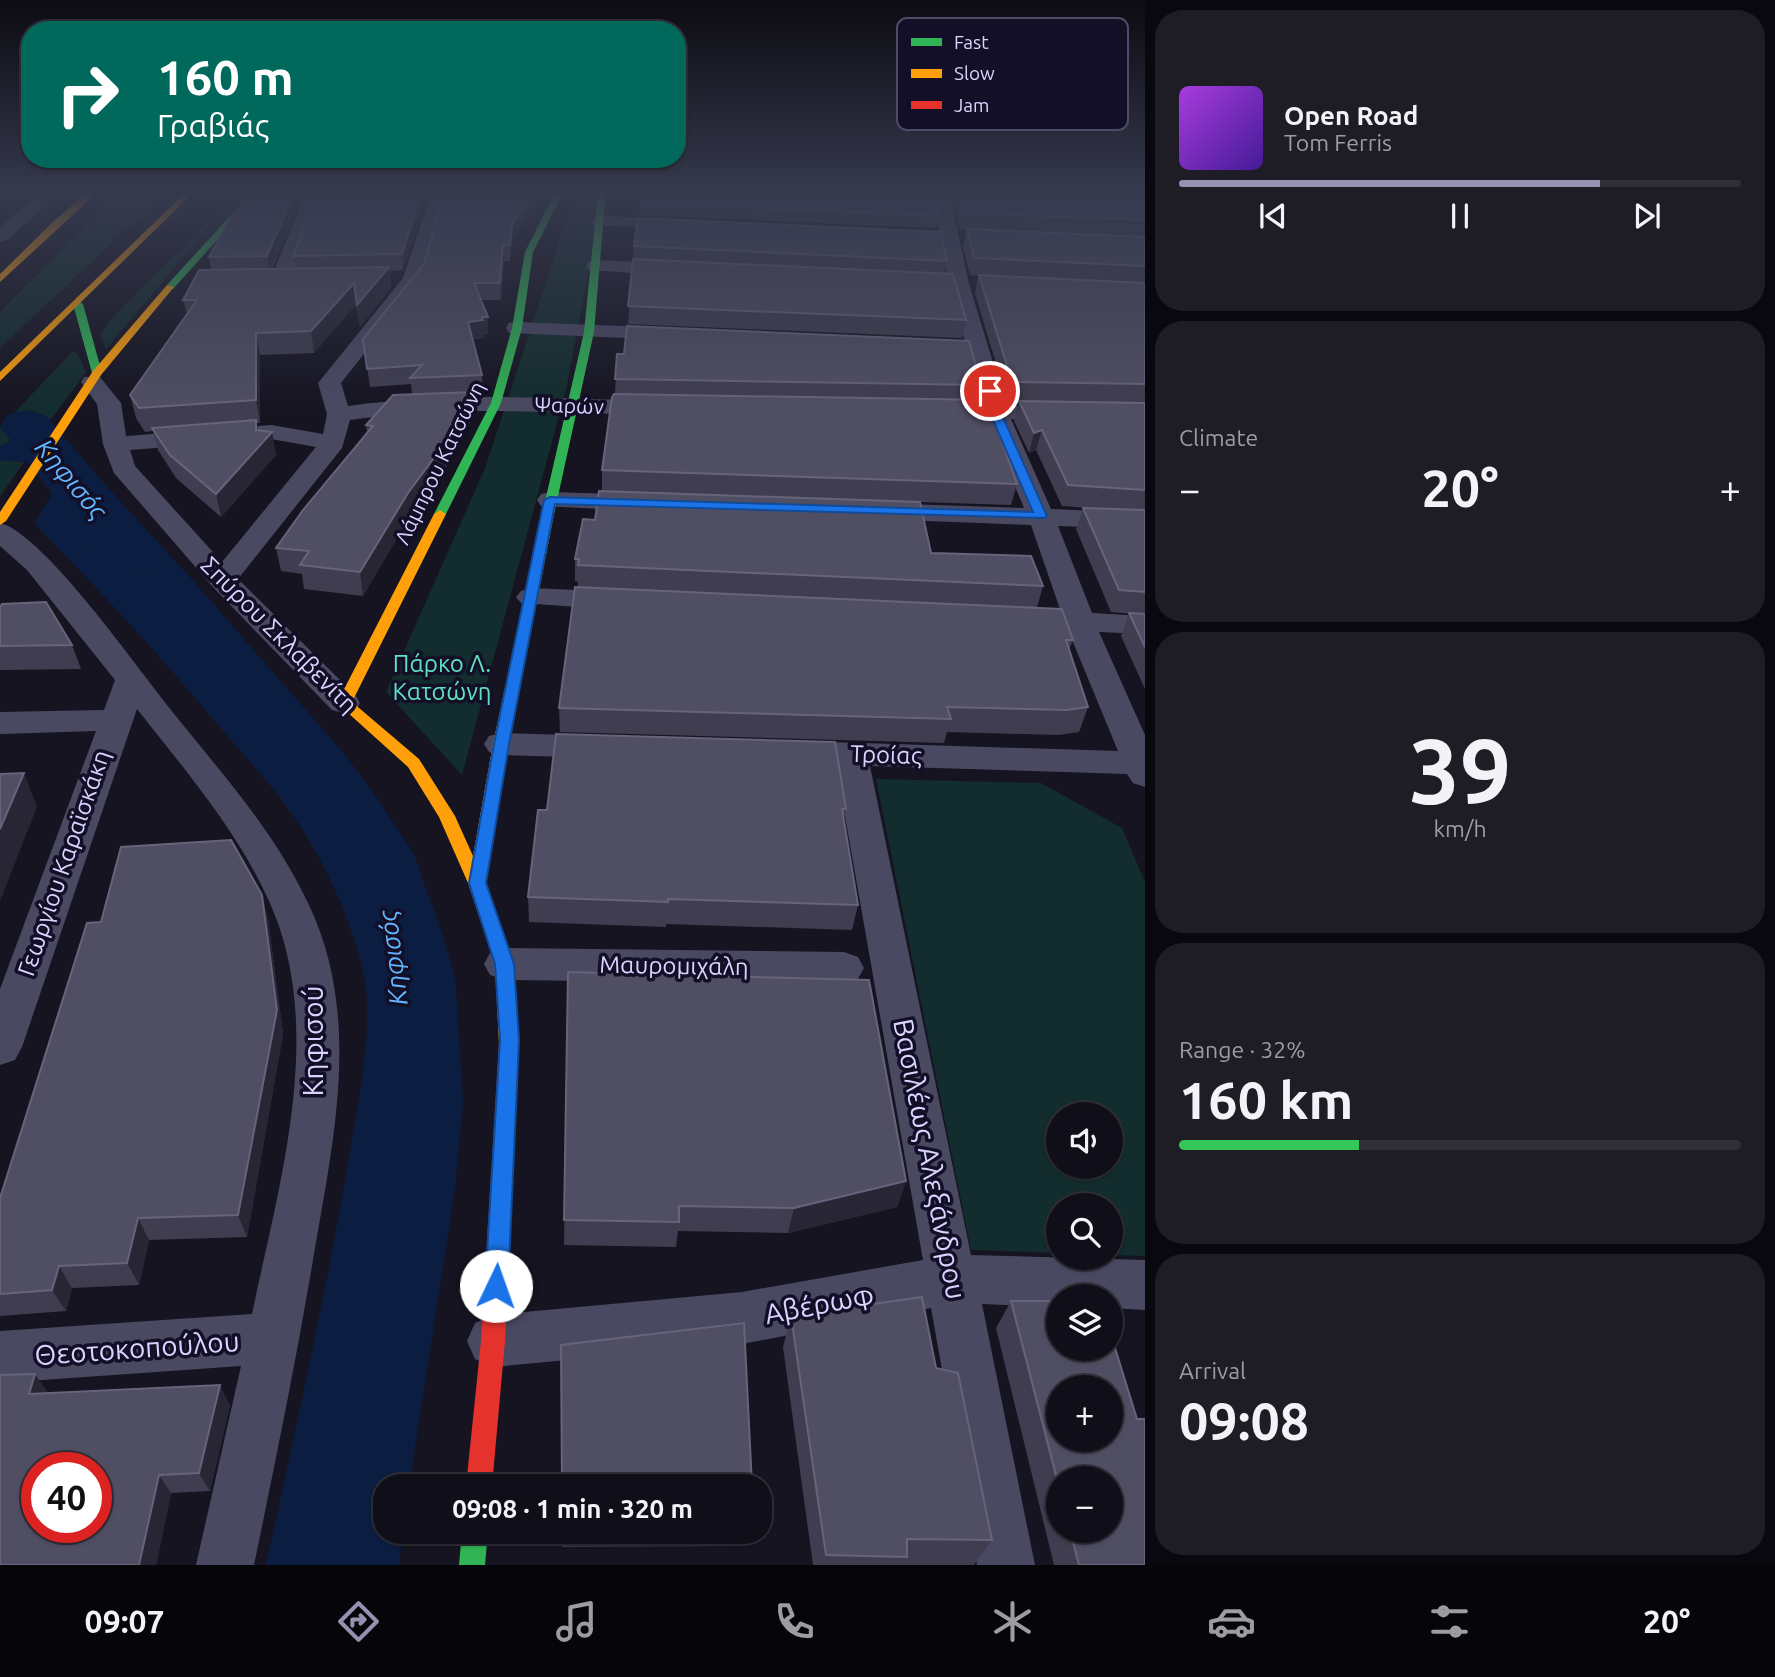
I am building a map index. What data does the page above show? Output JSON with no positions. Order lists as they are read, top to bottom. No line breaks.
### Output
{"streets":{"main road":["Λάμπρου Κατσώνη","Σπύρου Σκλαβενίτη"],"street":["Ψαρών","Τροίας","Γεωργίου Καραϊσκάκη","Μαυρομιχάλη","Κηφισού","Βασιλέως Αλεξάνδρου","Αβέρωφ","Θεοτοκοπούλου"]},"crossings":[["Ψαρών","Λάμπρου Κατσώνη"],["Λάμπρου Κατσώνη","Σπύρου Σκλαβενίτη"],["Τροίας","Βασιλέως Αλεξάνδρου"],["Γεωργίου Καραϊσκάκη","Κηφισού"],["Κηφισού","Θεοτοκοπούλου"],["Βασιλέως Αλεξάνδρου","Αβέρωφ"]],"water":["Κηφισός"],"parks":["Πάρκο Λ. Κατσώνη"],"legend":["Fast","Slow","Jam"],"page":{"turn":["160 m","Γραβιάς"],"song":["Open Road","Tom Ferris"],"tile":["Climate",["39","km/h"],["Range · 32%","160 km"],["Arrival","09:08"]],"heat":["−","20°","+"],"map_buttons":["+","−"],"limit":"40","trip":"09:08 · 1 min · 320 m","tabs":["09:07","20°"]}}
